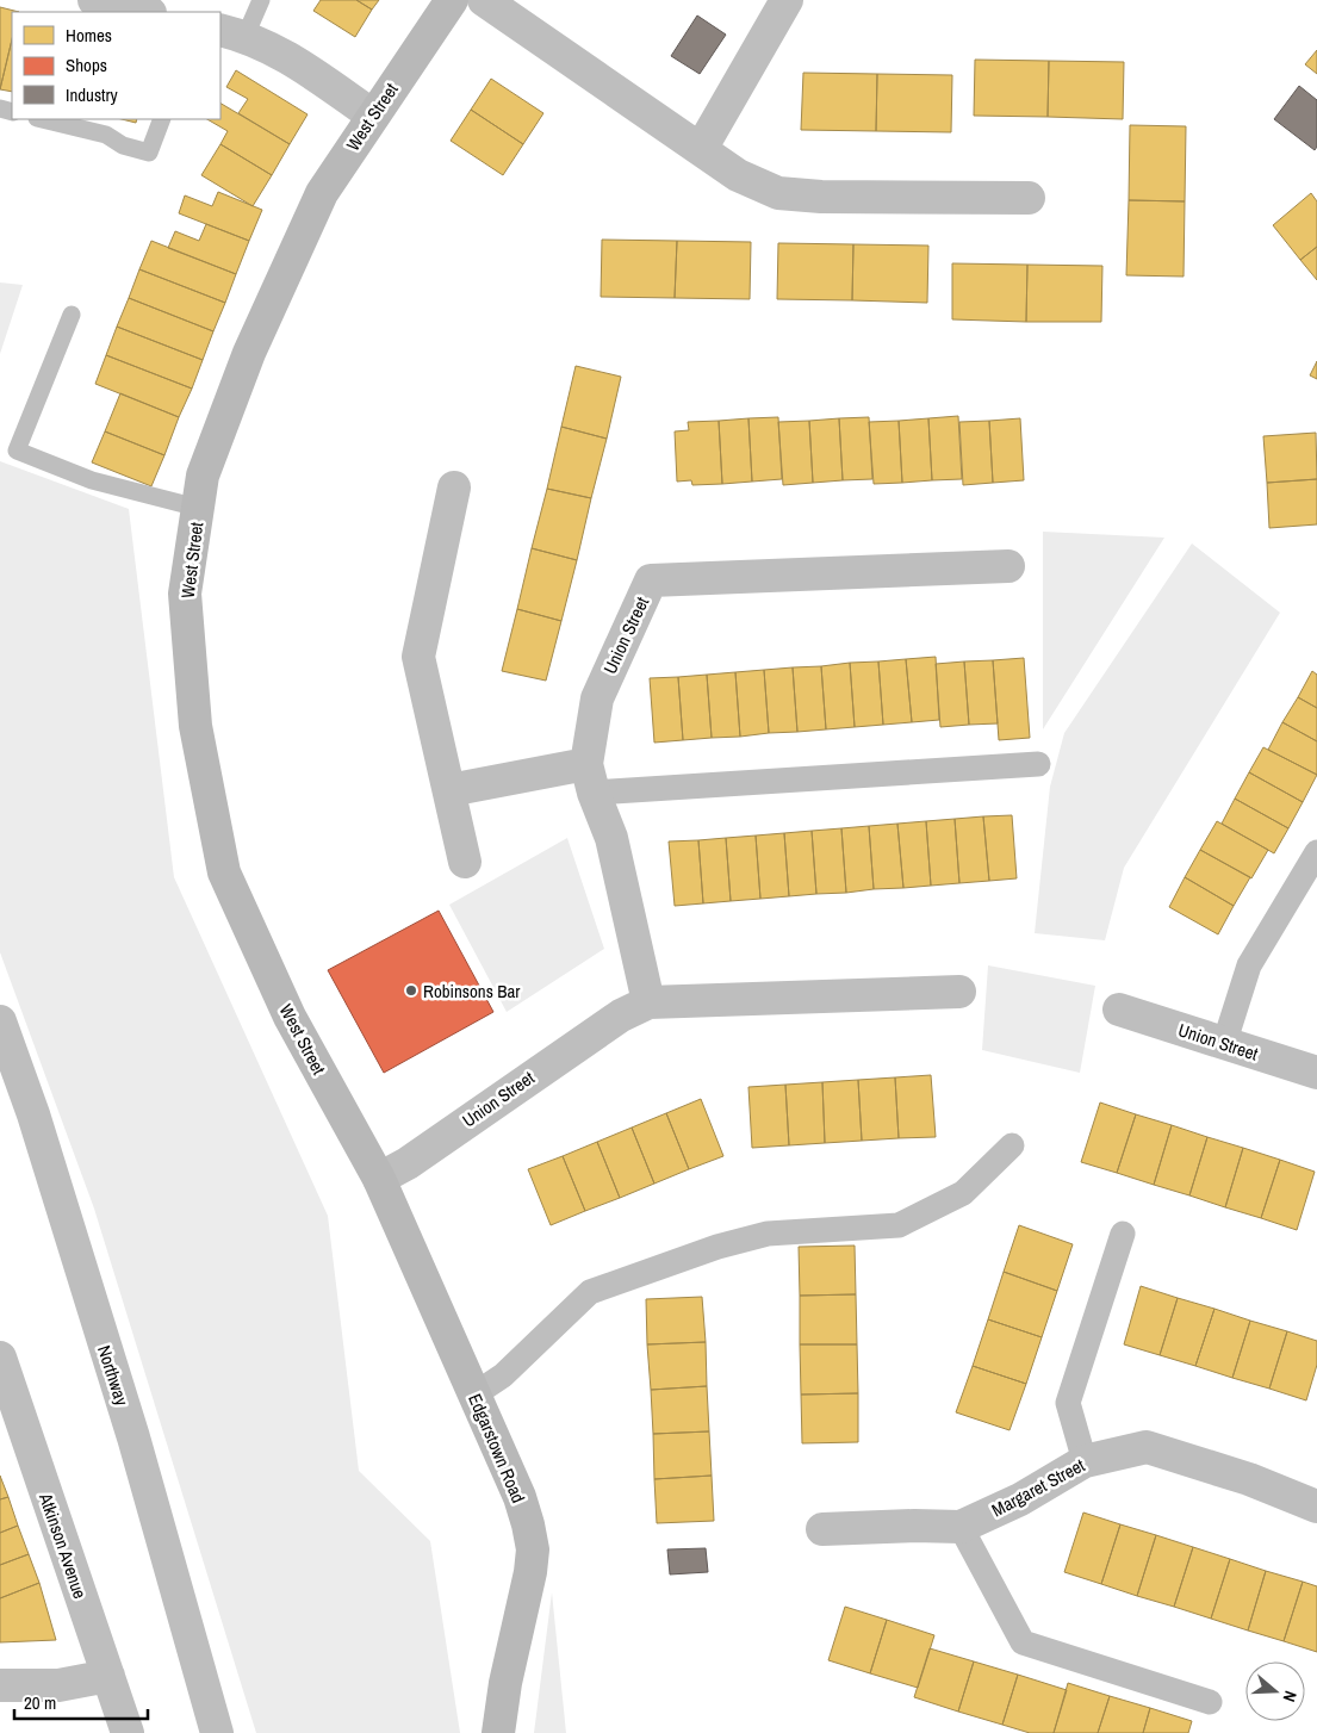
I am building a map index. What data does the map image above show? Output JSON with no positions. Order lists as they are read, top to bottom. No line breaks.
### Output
{"streets":{"main road":["West Street","Union Street","Northway","Edgarstown Road","Margaret Street","Atkinson Avenue"]},"crossings":[["West Street","Union Street"],["West Street","Edgarstown Road"],["Union Street","Edgarstown Road"]],"places":["Robinsons Bar"],"legend":["Homes","Shops","Industry"],"scale_bar":"20 m","north":"right"}
